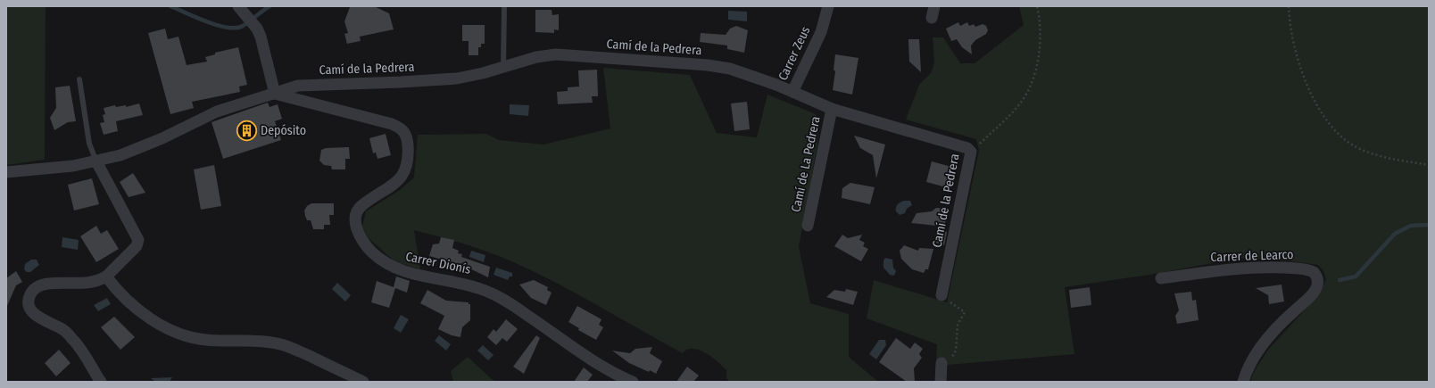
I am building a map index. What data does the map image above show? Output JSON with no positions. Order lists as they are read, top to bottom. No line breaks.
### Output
{"streets":{"street":["Camí de la Pedrera","Carrer Zeus","Camí de La Pedrera","Carrer de Learco","Carrer Dionís"]},"crossings":[["Camí de la Pedrera","Carrer Zeus"],["Camí de la Pedrera","Camí de La Pedrera"],["Camí de la Pedrera","Carrer Dionís"]],"places":{"building":["Depósito"]}}
